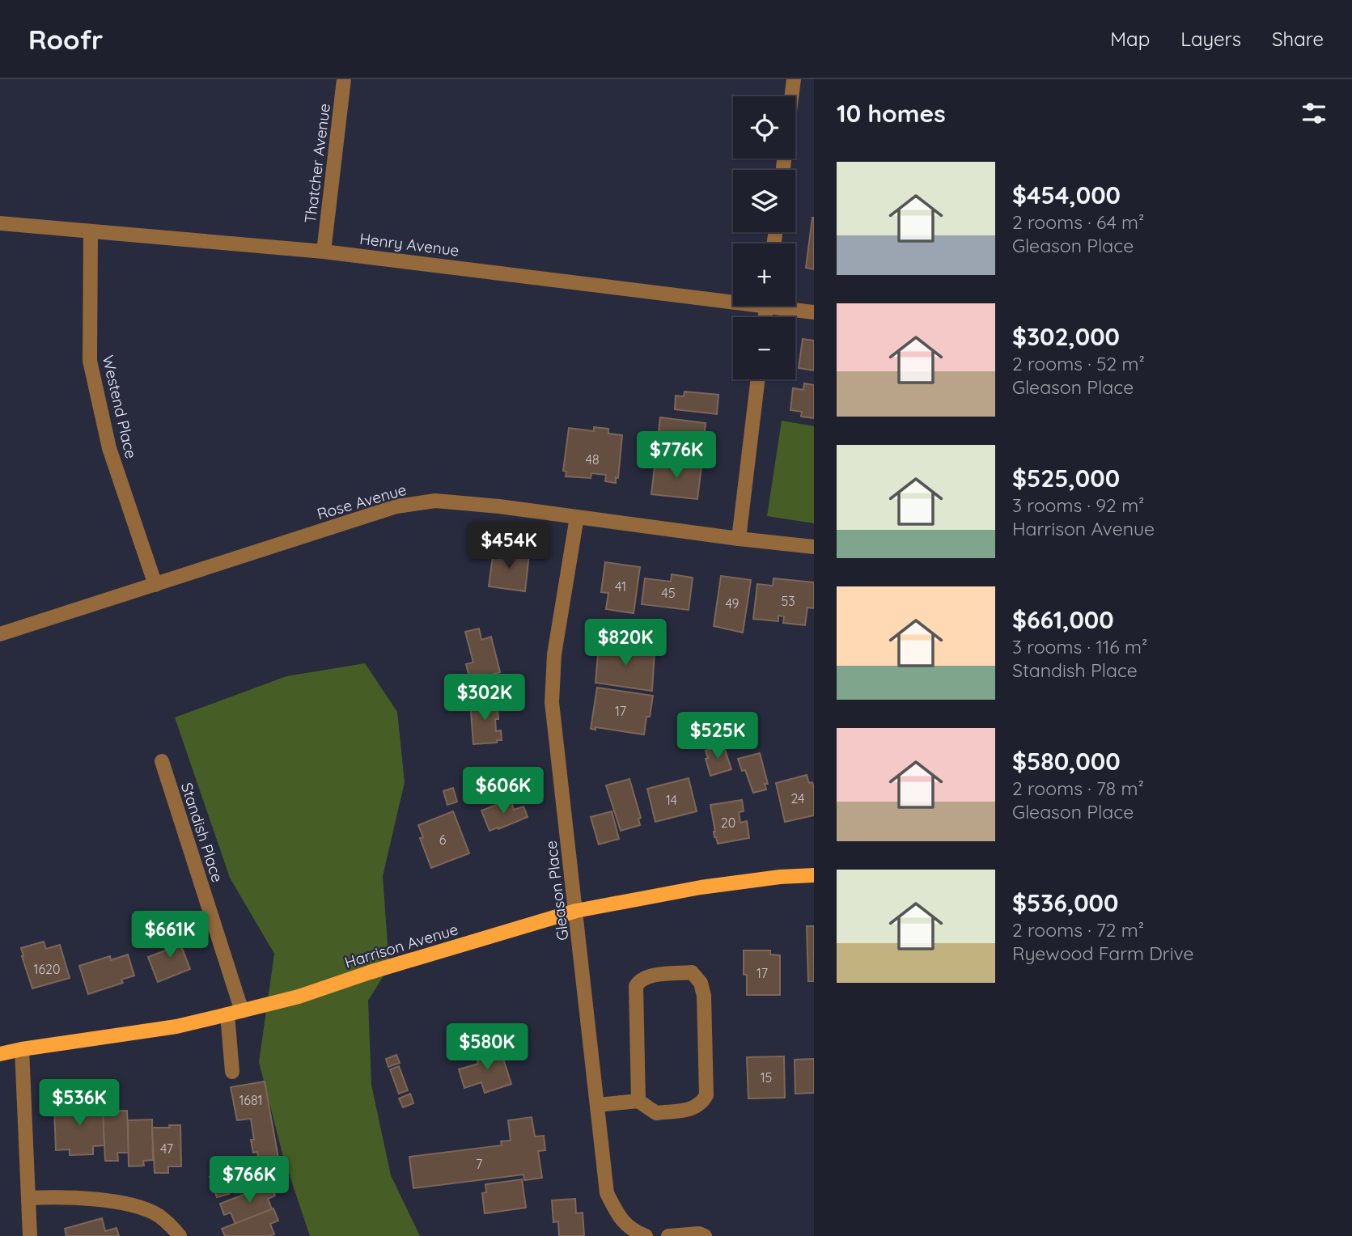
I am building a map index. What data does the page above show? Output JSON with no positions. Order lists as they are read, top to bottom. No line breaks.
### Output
{"streets":{"main road":["Harrison Avenue"],"street":["Thatcher Avenue","Henry Avenue","Westend Place","Rose Avenue","Standish Place","Gleason Place"]},"crossings":[["Thatcher Avenue","Henry Avenue"],["Henry Avenue","Westend Place"],["Westend Place","Rose Avenue"],["Rose Avenue","Gleason Place"],["Standish Place","Harrison Avenue"],["Gleason Place","Harrison Avenue"]],"house_numbers":["48","41","45","53","49","17","24","14","20","6","1620","17","15","1681","47","7"],"page":{"header":"Roofr","nav":["Map","Layers","Share"],"heading":"10 homes","map_buttons":["+","−"],"list":[{"name":"$454,000","note":"2 rooms · 64 m² · Gleason Place"},{"name":"$302,000","note":"2 rooms · 52 m² · Gleason Place"},{"name":"$525,000","note":"3 rooms · 92 m² · Harrison Avenue"},{"name":"$661,000","note":"3 rooms · 116 m² · Standish Place"},{"name":"$580,000","note":"2 rooms · 78 m² · Gleason Place"},{"name":"$536,000","note":"2 rooms · 72 m² · Ryewood Farm Drive"}],"price":["$776K","$454K","$820K","$302K","$525K","$606K","$661K","$580K","$536K","$766K"]}}
